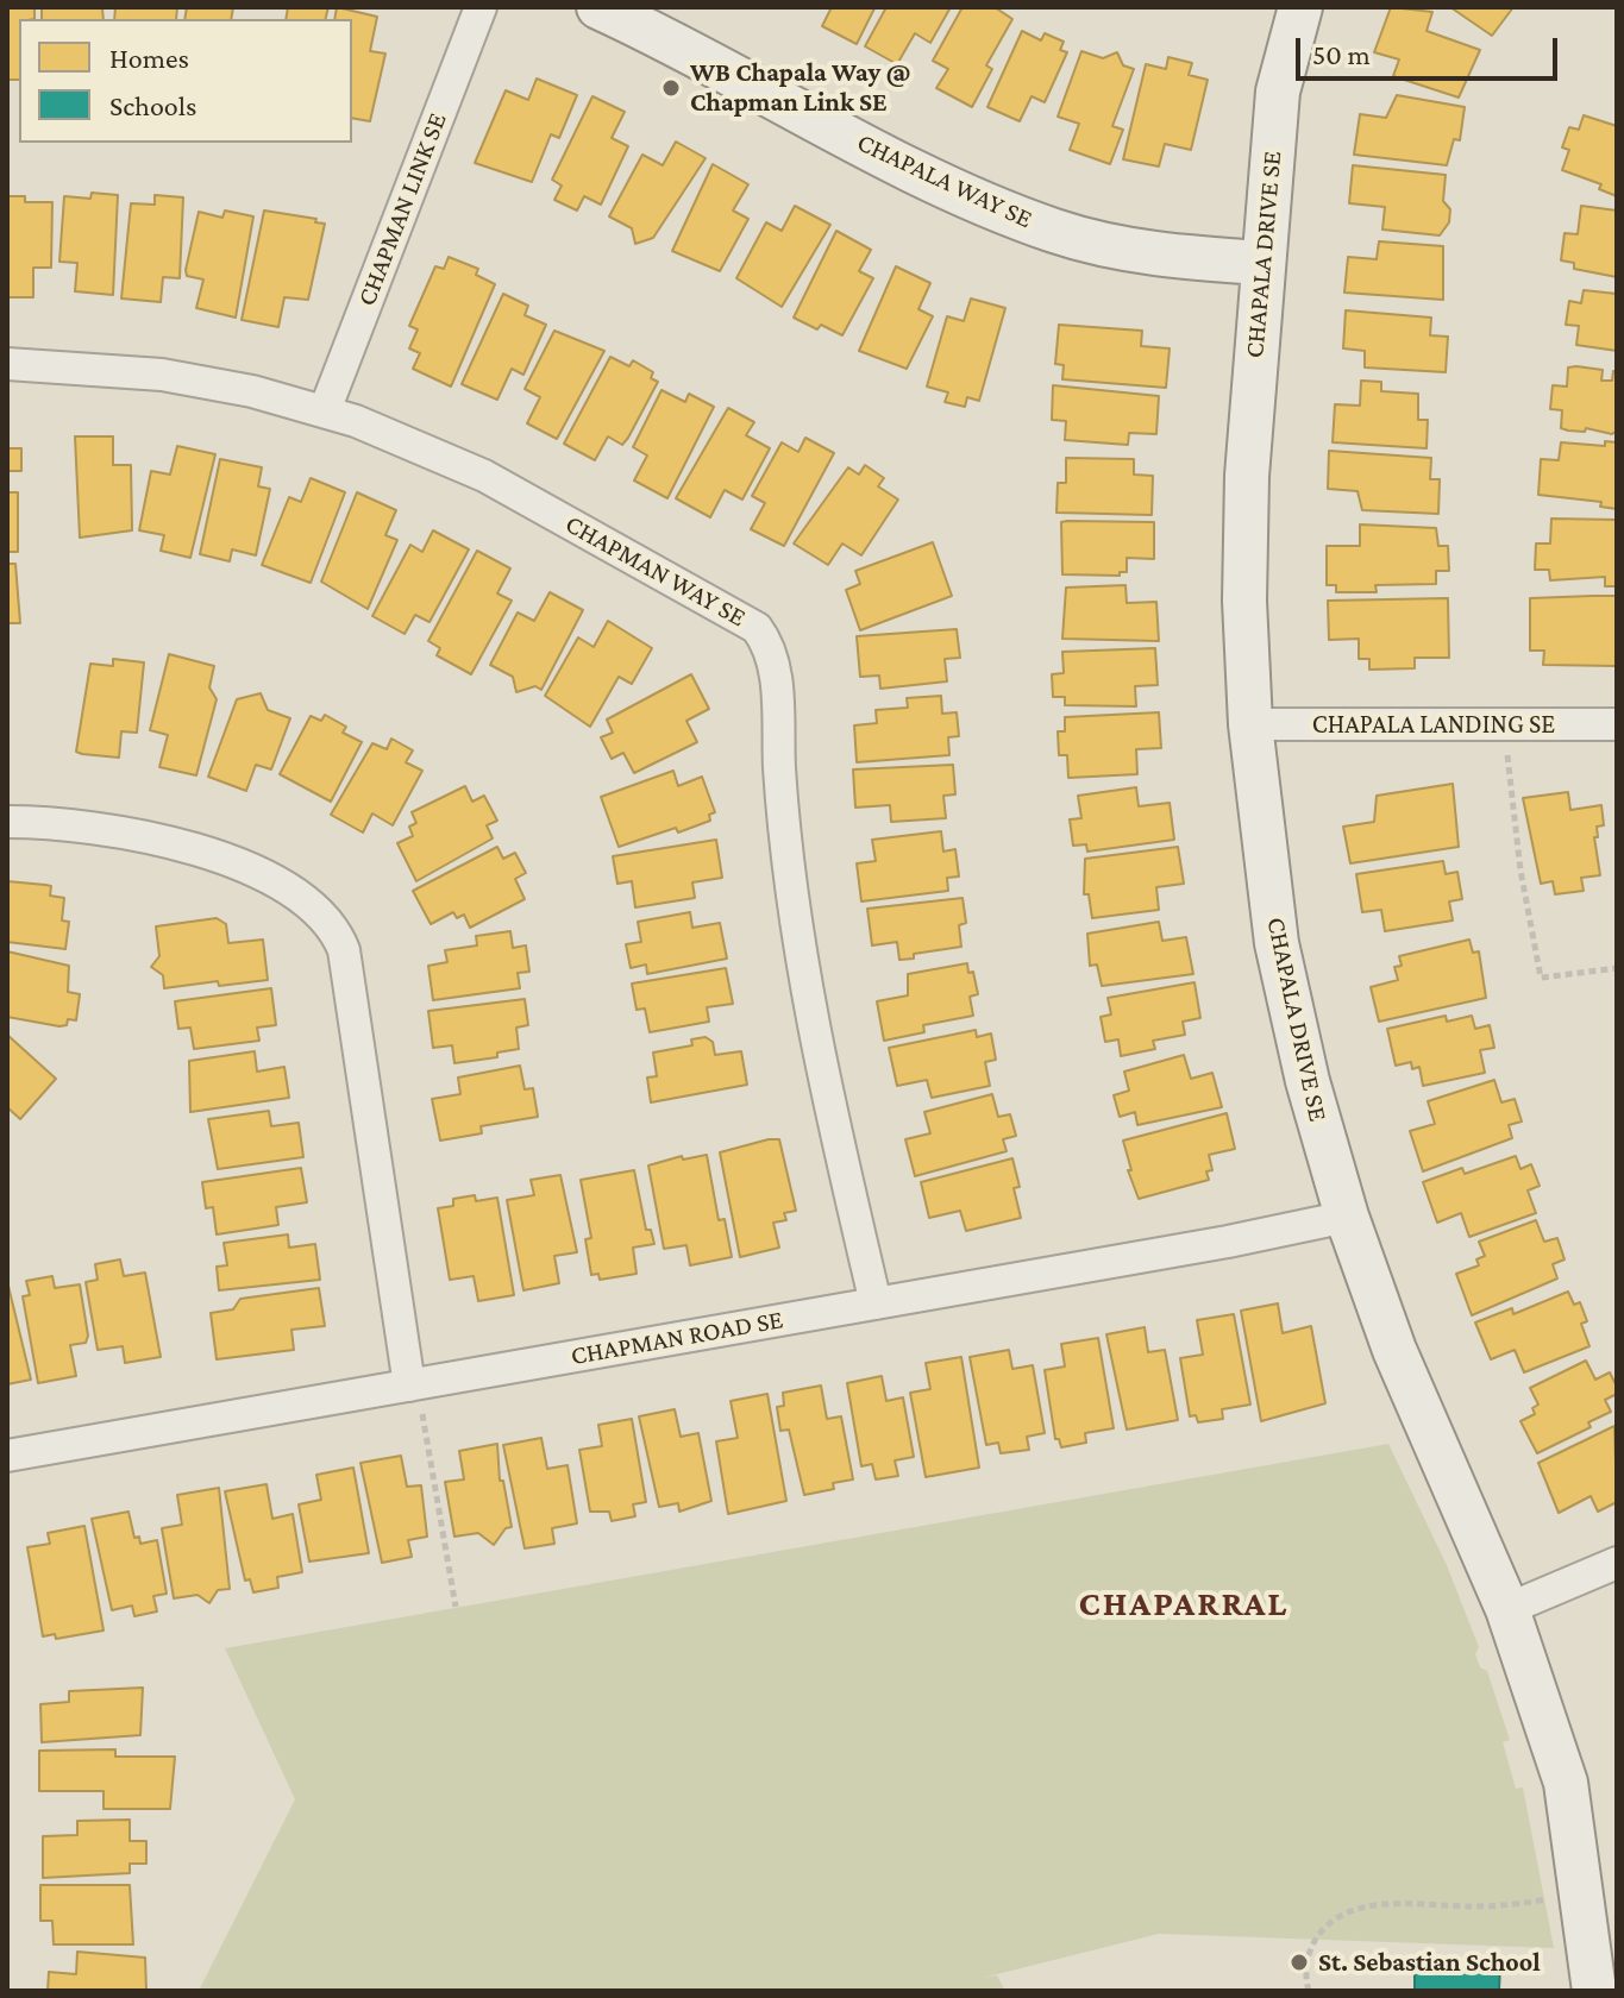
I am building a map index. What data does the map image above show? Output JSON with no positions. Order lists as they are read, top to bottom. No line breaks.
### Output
{"streets":{"street":["CHAPALA WAY SE","CHAPMAN LINK SE","CHAPALA DRIVE SE","CHAPMAN WAY SE","CHAPALA LANDING SE","CHAPMAN ROAD SE"]},"crossings":[["CHAPALA WAY SE","CHAPALA DRIVE SE"],["CHAPMAN LINK SE","CHAPMAN WAY SE"],["CHAPALA DRIVE SE","CHAPALA LANDING SE"],["CHAPALA DRIVE SE","CHAPMAN ROAD SE"],["CHAPMAN WAY SE","CHAPMAN ROAD SE"]],"districts":["CHAPARRAL"],"places":["WB Chapala Way @ Chapman Link SE","St. Sebastian School"],"legend":["Homes","Schools"],"scale_bar":"50 m"}
